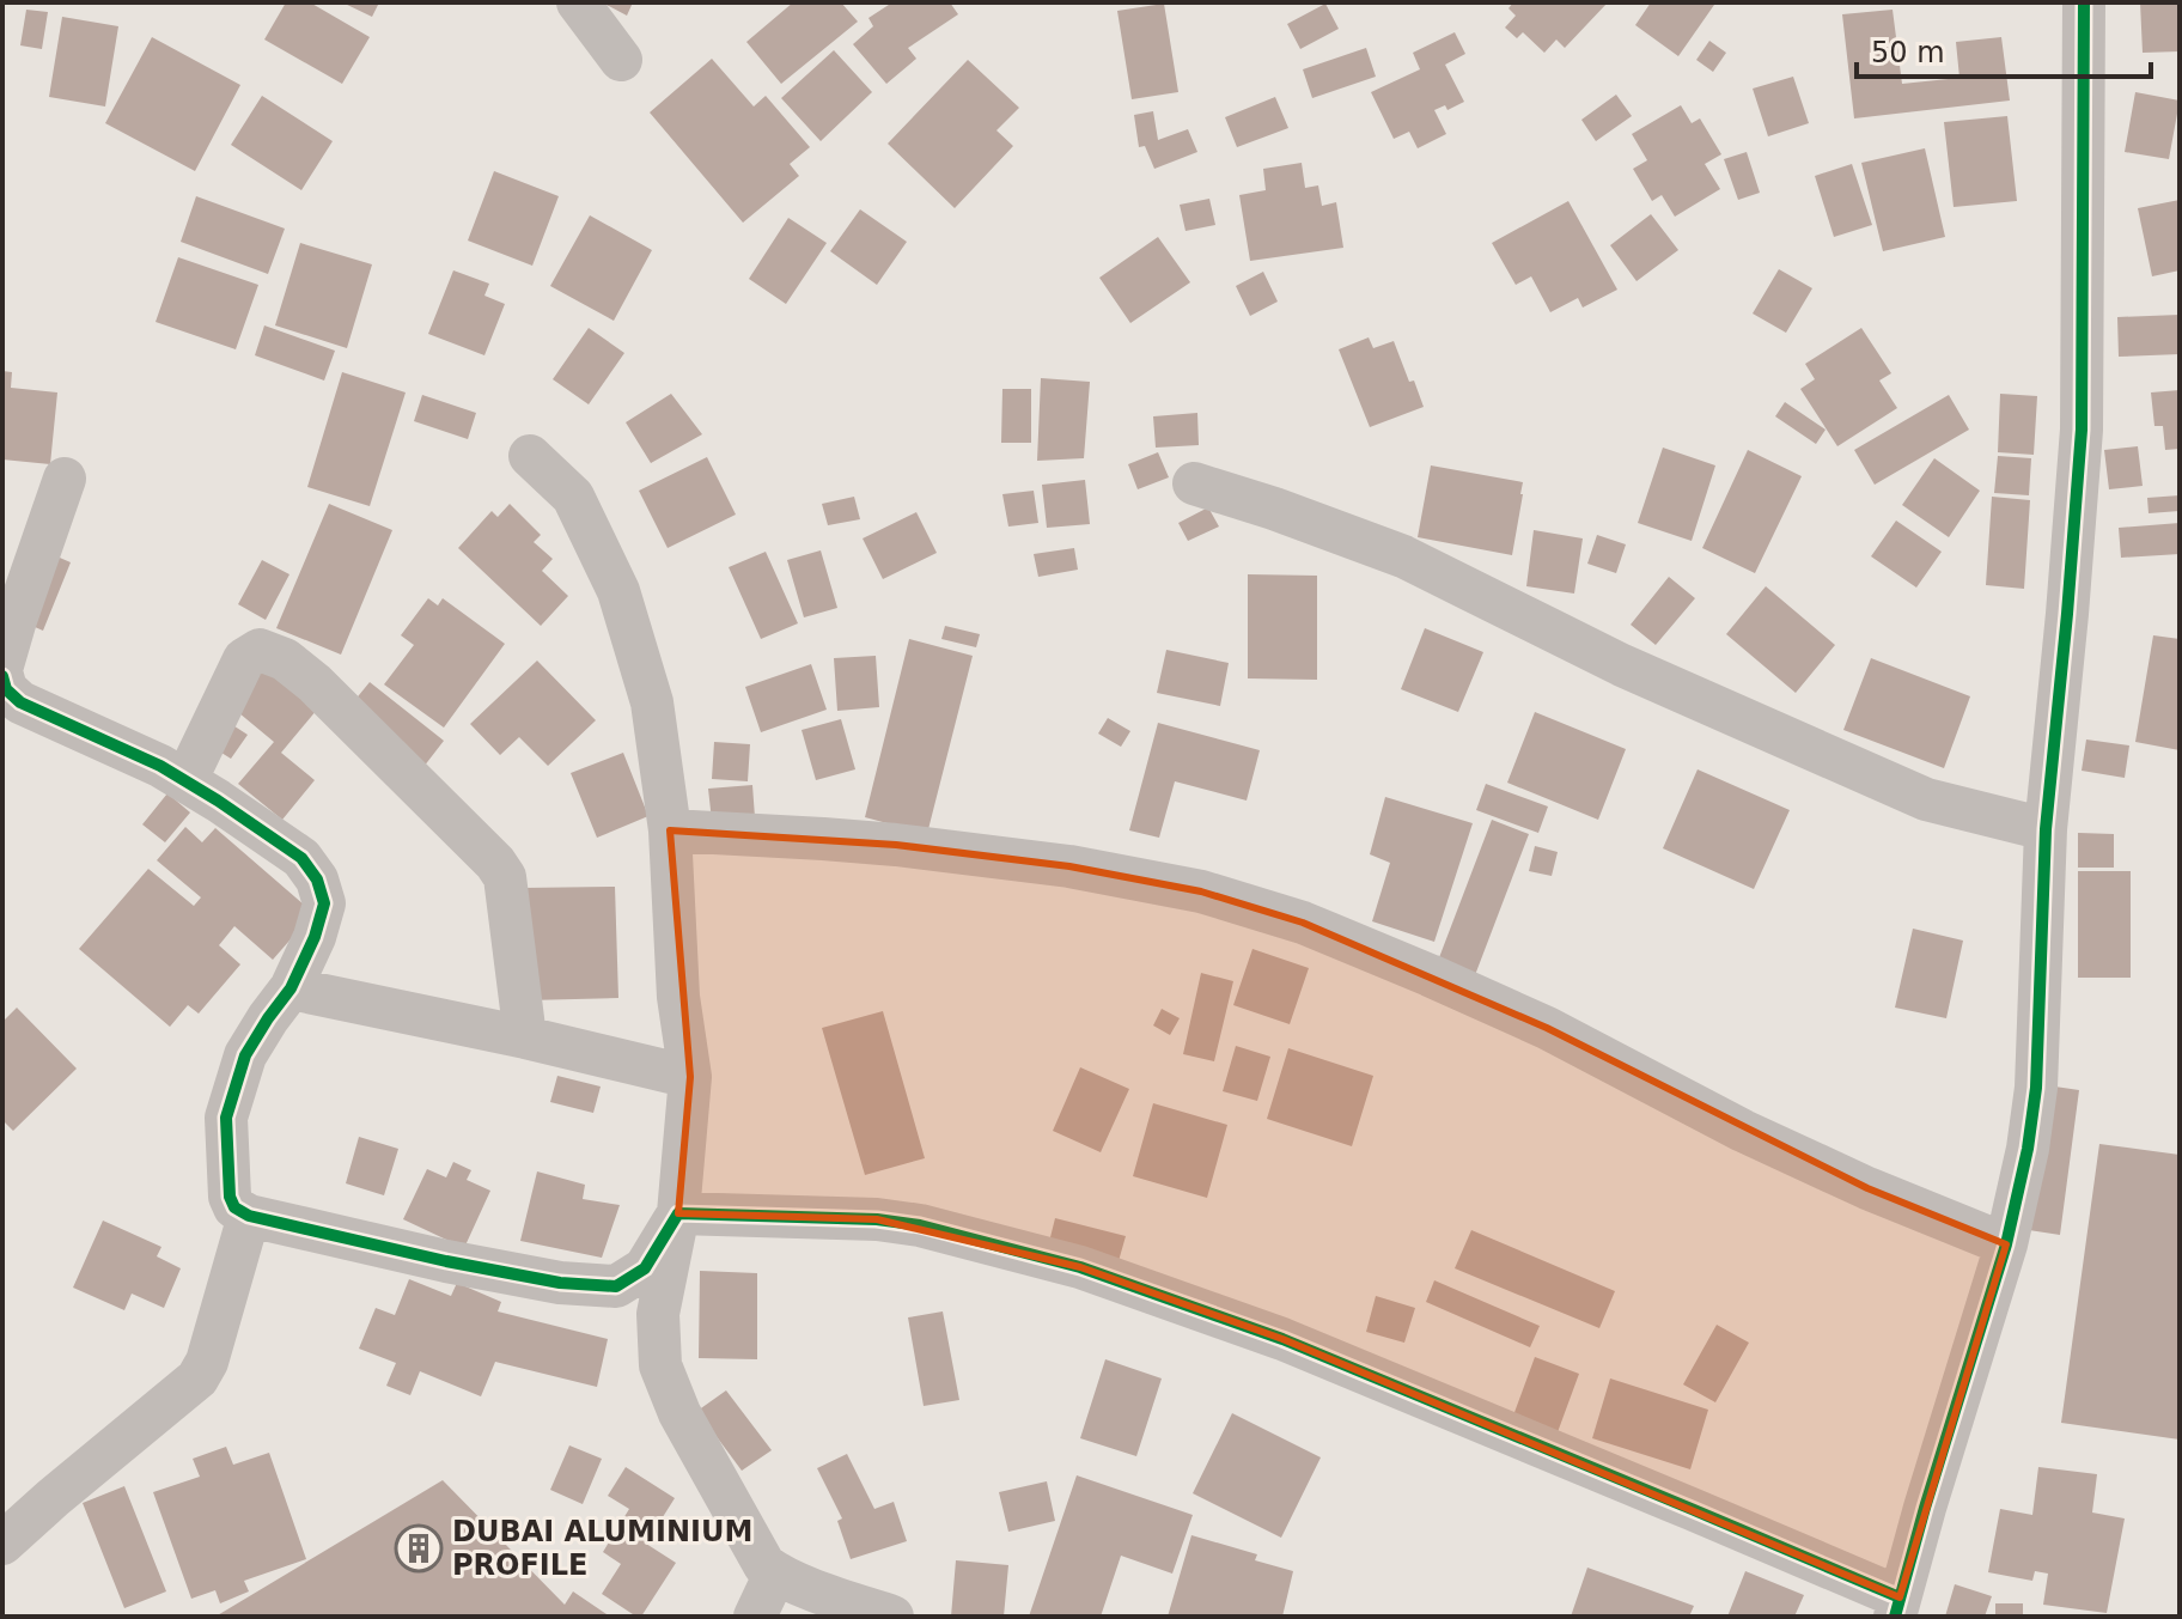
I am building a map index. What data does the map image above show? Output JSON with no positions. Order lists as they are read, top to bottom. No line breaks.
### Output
{"places":{"building":["DUBAI ALUMINIUM PROFILE"]},"scale_bar":"50 m"}
